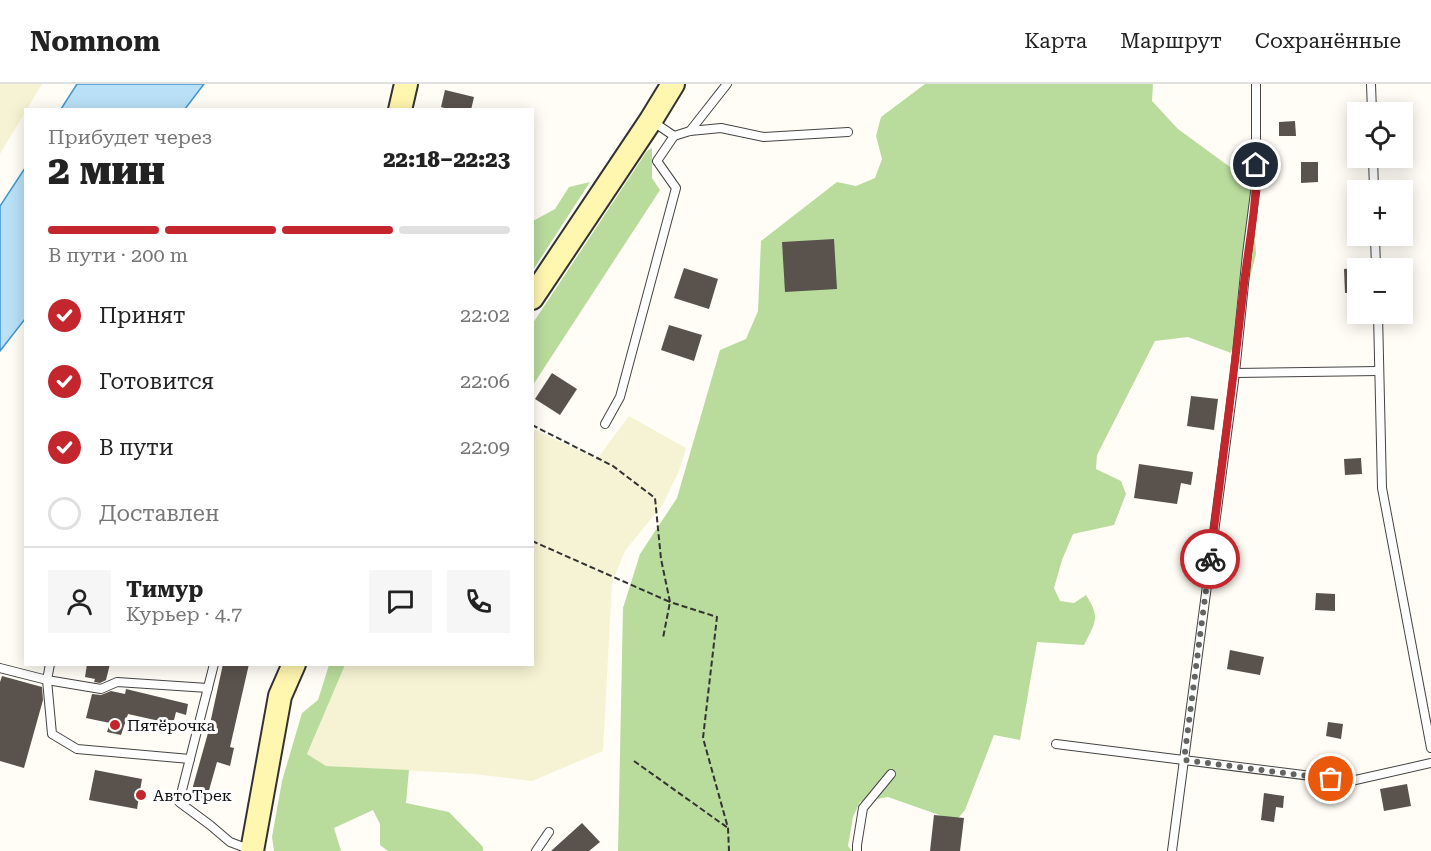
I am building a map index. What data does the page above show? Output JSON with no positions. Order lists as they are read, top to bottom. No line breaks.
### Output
{"places":["Пятёрочка","АвтоТрек"],"page":{"header":"Nomnom","nav":["Карта","Маршрут","Сохранённые"],"map_buttons":["+","−"],"heading":["2 мин","Прибудет через","22:18–22:23"],"panel":["Тимур","Курьер · 4.7"],"bar":"В пути · 200 m","list":[["Принят","22:02"],["Готовится","22:06"],["В пути","22:09"],"Доставлен"]}}
